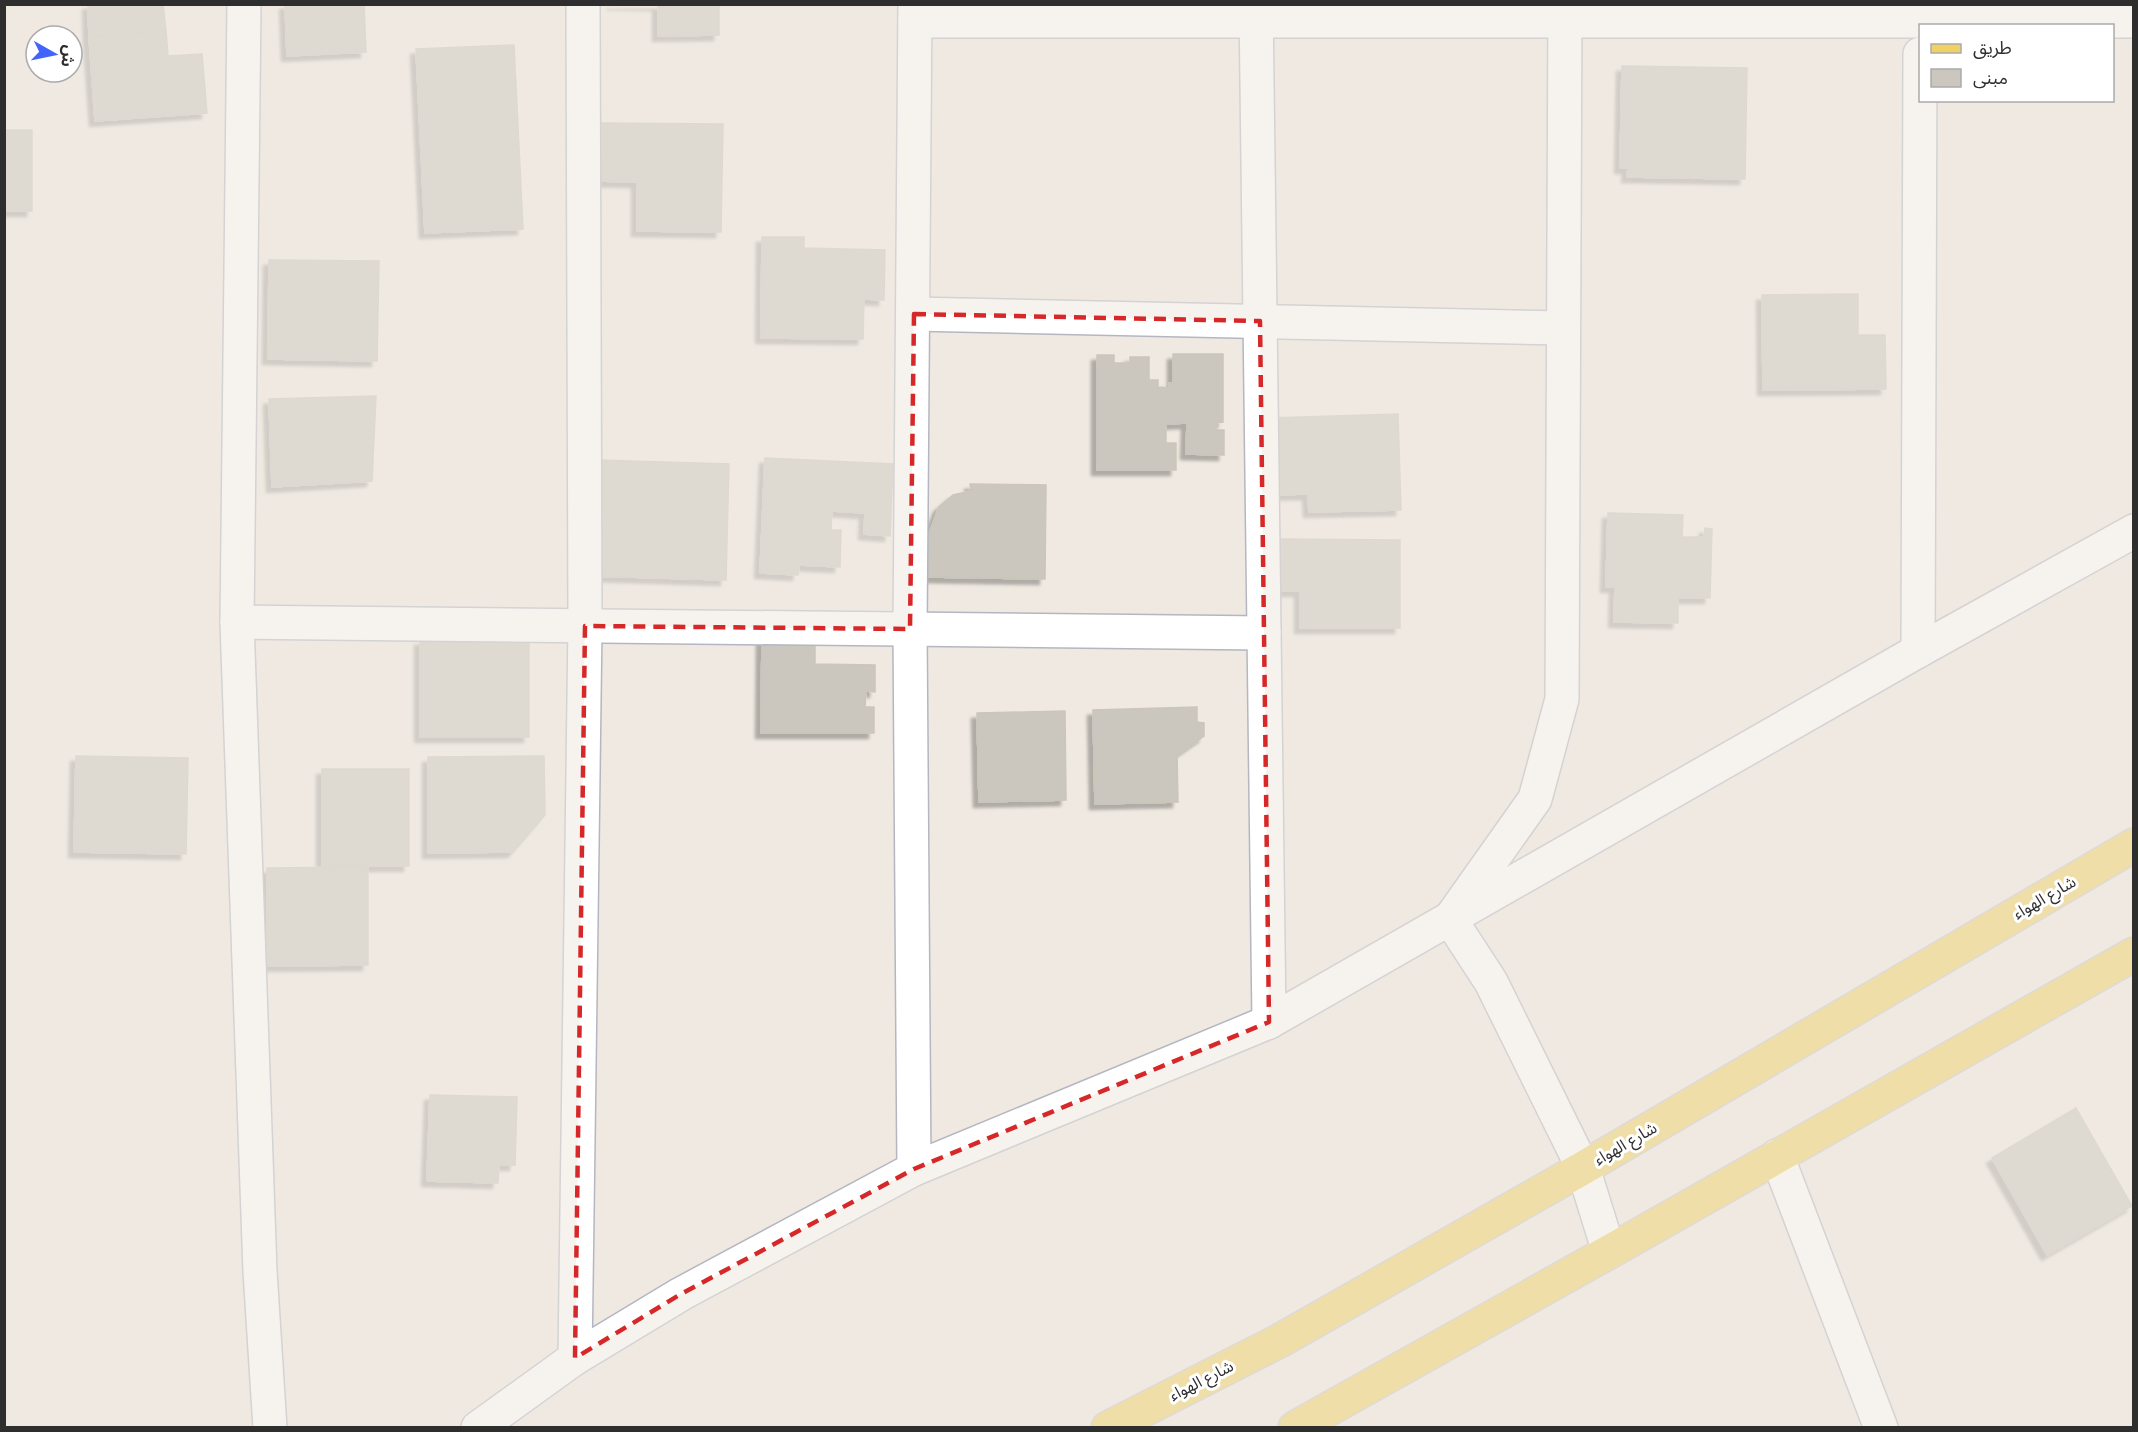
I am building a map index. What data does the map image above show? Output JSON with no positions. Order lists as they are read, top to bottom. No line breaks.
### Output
{"streets":{"main road":["شارع الهواء"]},"legend":["طريق","مبنى"],"north":"right"}
